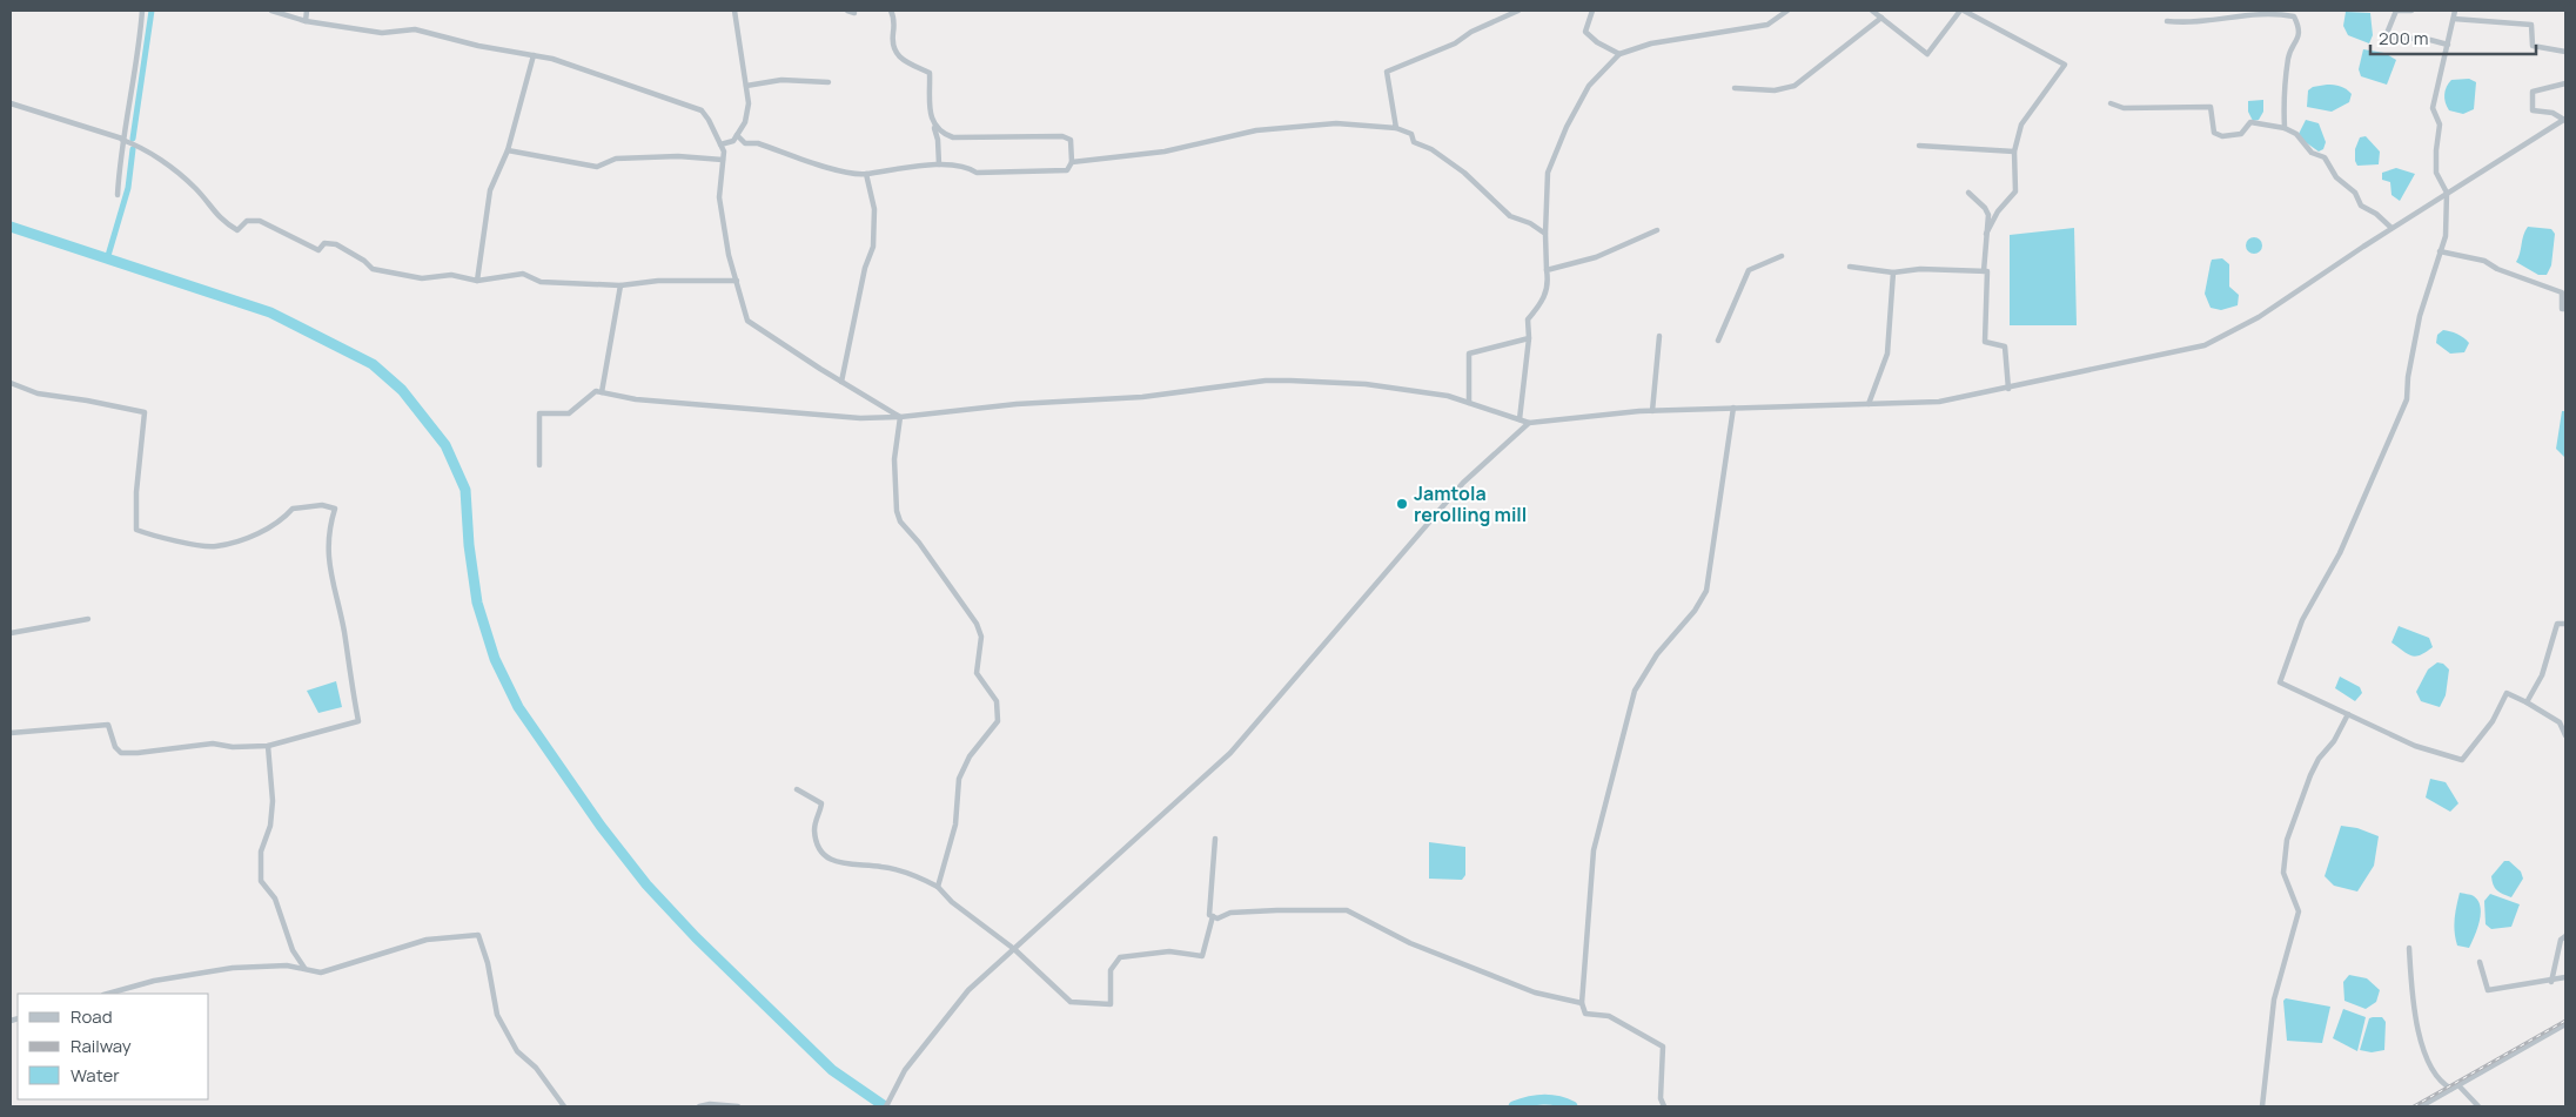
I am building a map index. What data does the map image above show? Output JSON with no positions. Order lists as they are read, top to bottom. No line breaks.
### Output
{"places":["Jamtola rerolling mill"],"legend":["Road","Railway","Water"],"scale_bar":"200 m"}
